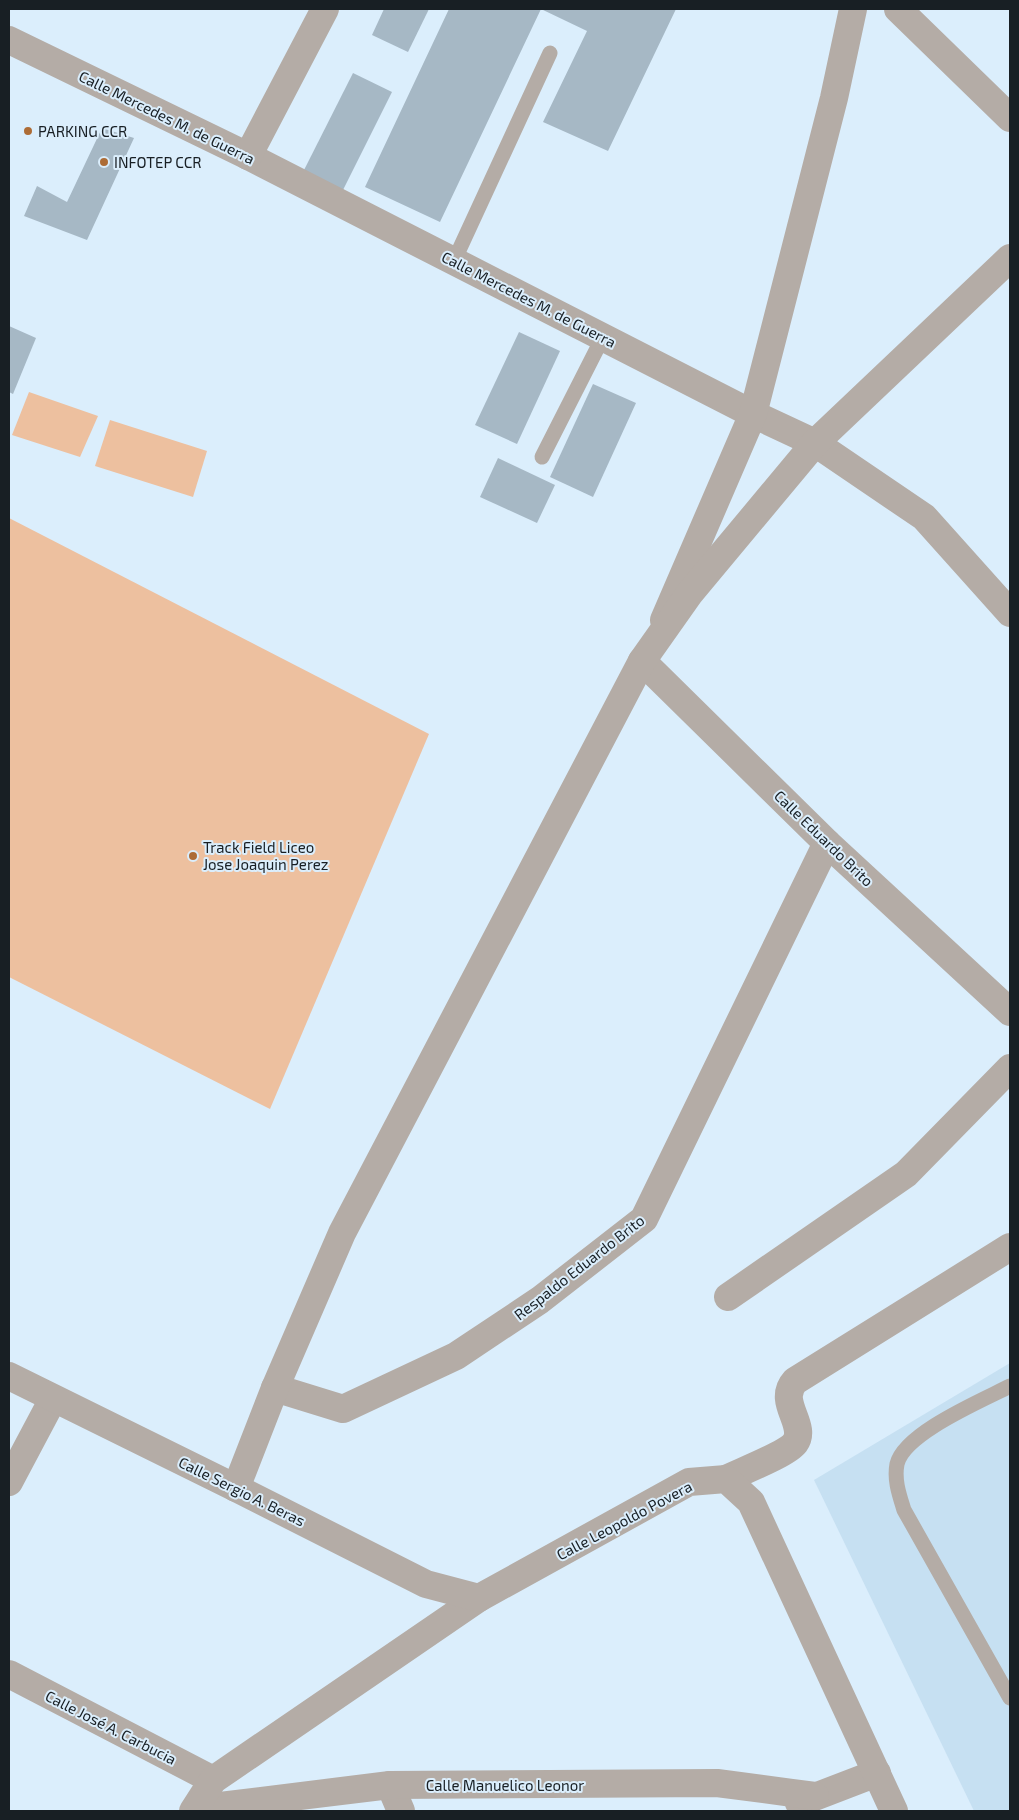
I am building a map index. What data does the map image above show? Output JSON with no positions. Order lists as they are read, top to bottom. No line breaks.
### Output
{"streets":{"street":["Calle Mercedes M. de Guerra","Calle Eduardo Brito","Respaldo Eduardo Brito","Calle Sergio A. Beras","Calle Leopoldo Povera","Calle José A. Carbucia","Calle Manuelico Leonor"]},"crossings":[["Calle Eduardo Brito","Respaldo Eduardo Brito"],["Calle Sergio A. Beras","Calle Leopoldo Povera"],["Calle Leopoldo Povera","Calle José A. Carbucia"]],"places":["PARKING CCR","INFOTEP CCR","Track Field Liceo Jose Joaquin Perez"]}
